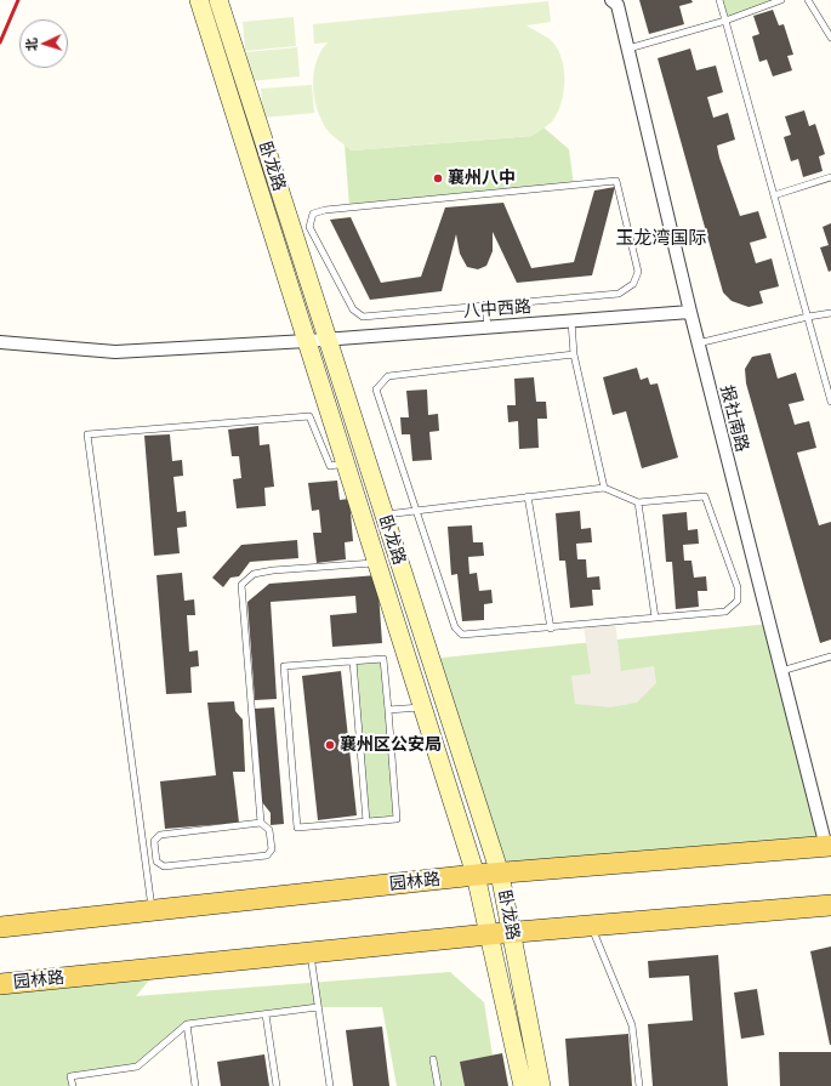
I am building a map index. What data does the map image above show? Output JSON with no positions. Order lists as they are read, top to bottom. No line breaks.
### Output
{"streets":{"main road":["卧龙路","园林路"],"street":["八中西路","报社南路"]},"crossings":[["卧龙路","八中西路"],["卧龙路","园林路"],["八中西路","报社南路"],["报社南路","园林路"]],"districts":["玉龙湾国际"],"places":["襄州八中","襄州区公安局"],"north":"left"}
